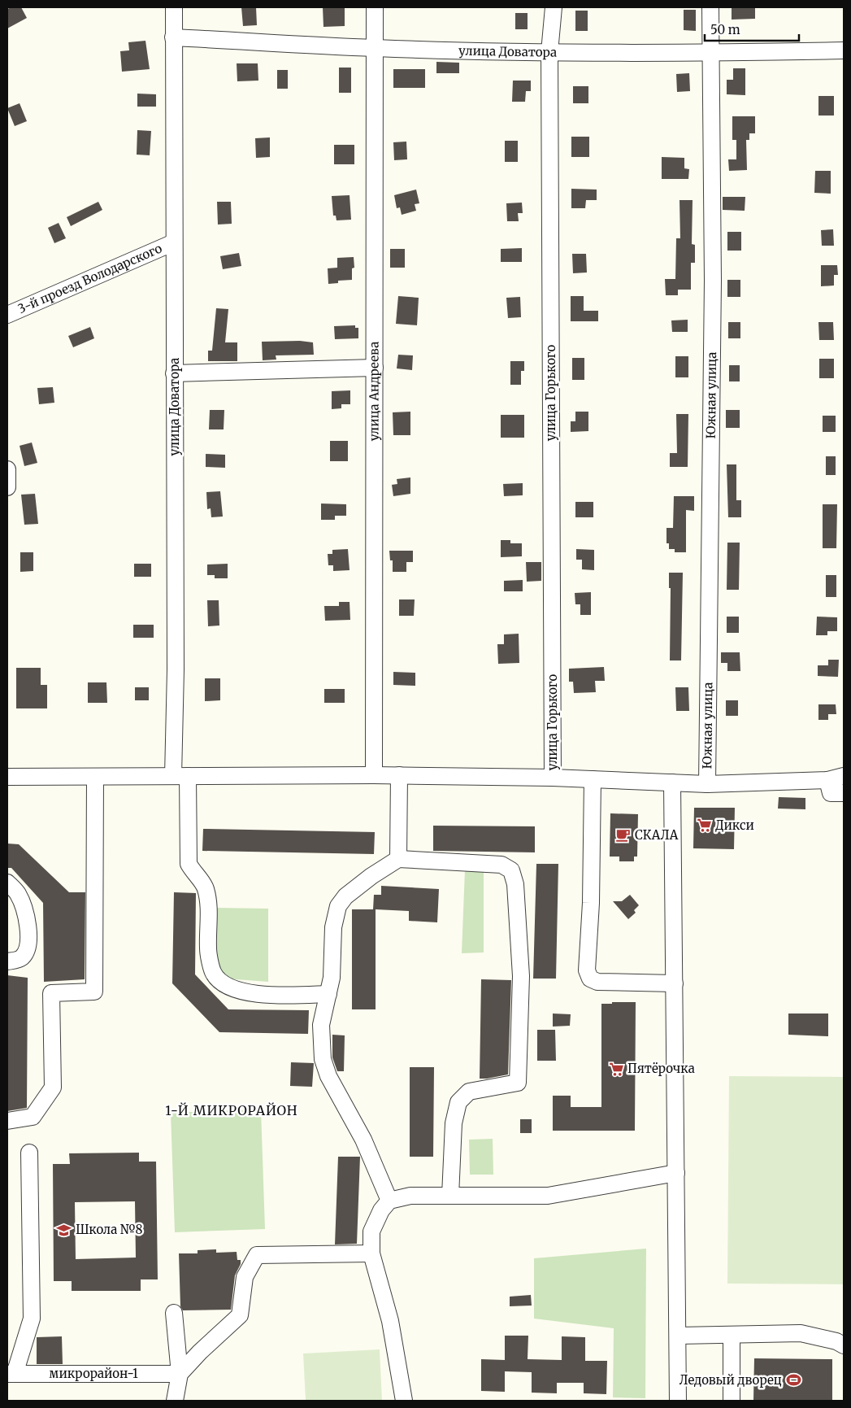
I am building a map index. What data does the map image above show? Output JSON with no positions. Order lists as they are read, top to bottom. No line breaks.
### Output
{"streets":{"street":["улица Доватора","3-й проезд Володарского","улица Андреева","улица Горького","Южная улица","микрорайон-1"]},"crossings":[["улица Доватора","3-й проезд Володарского"],["улица Доватора","улица Андреева"],["улица Доватора","улица Горького"],["улица Доватора","Южная улица"]],"districts":["1-Й МИКРОРАЙОН"],"places":{"supermarket":["Дикси","Пятёрочка"],"cafe":["СКАЛА"],"school or university":["Школа №8"],"sports":["Ледовый дворец"]},"scale_bar":"50 m"}
